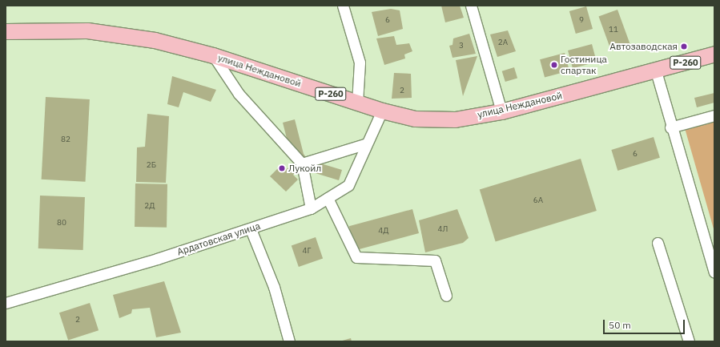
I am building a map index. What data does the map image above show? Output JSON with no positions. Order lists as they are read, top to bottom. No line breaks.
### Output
{"streets":{"highway":["Р-260","улица Неждановой"],"street":["Ардатовская улица"]},"crossings":[["улица Неждановой","Ардатовская улица"]],"places":["Автозаводская","Гостиница спартак","Лукойл"],"house_numbers":["6","9","11","2А","3","2","82","6","2Б","6А","2Д","80","4Л","4Д","4Г","2"],"scale_bar":"50 m"}
